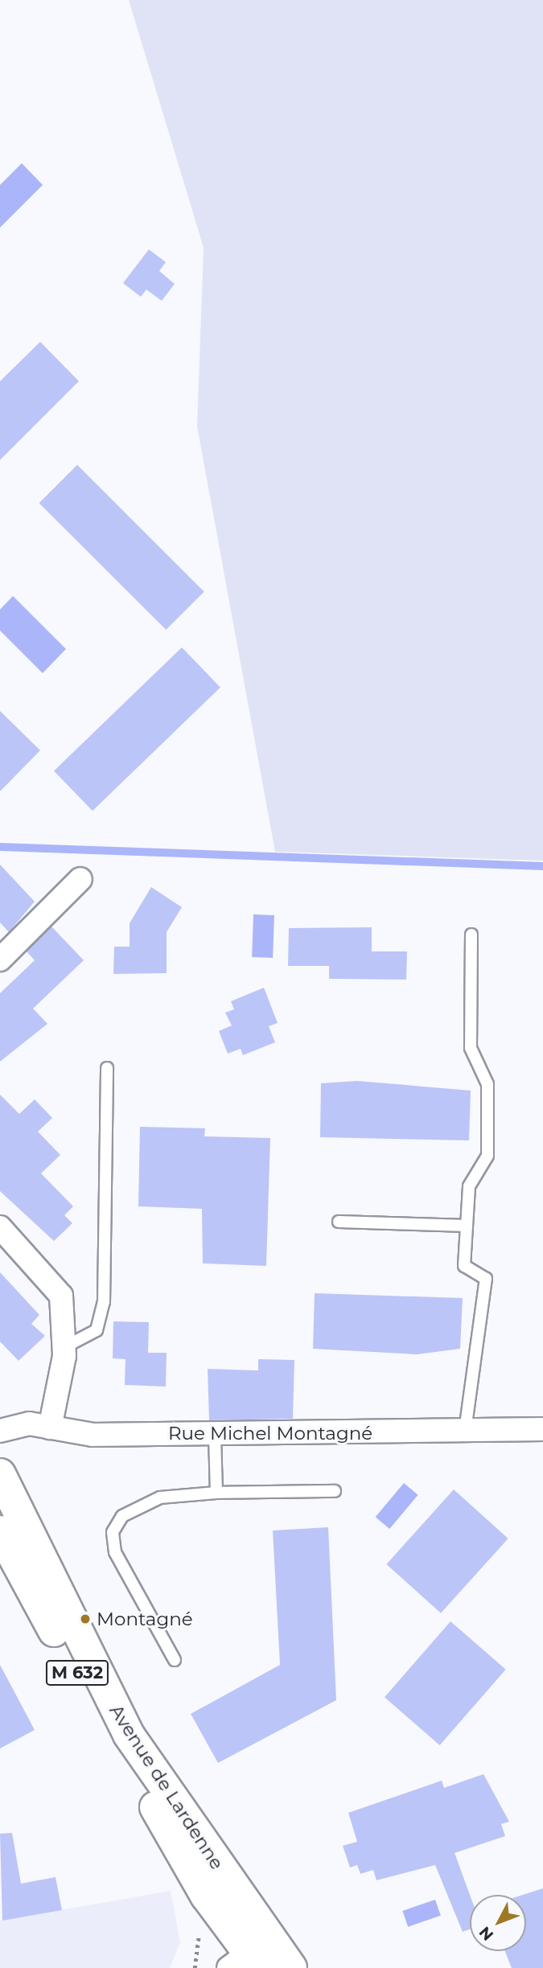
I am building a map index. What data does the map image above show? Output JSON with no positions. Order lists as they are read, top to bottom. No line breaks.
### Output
{"streets":{"main road":["M 632","Avenue de Lardenne"],"street":["Rue Michel Montagné"]},"places":["Montagné"],"north":"bottom left"}
